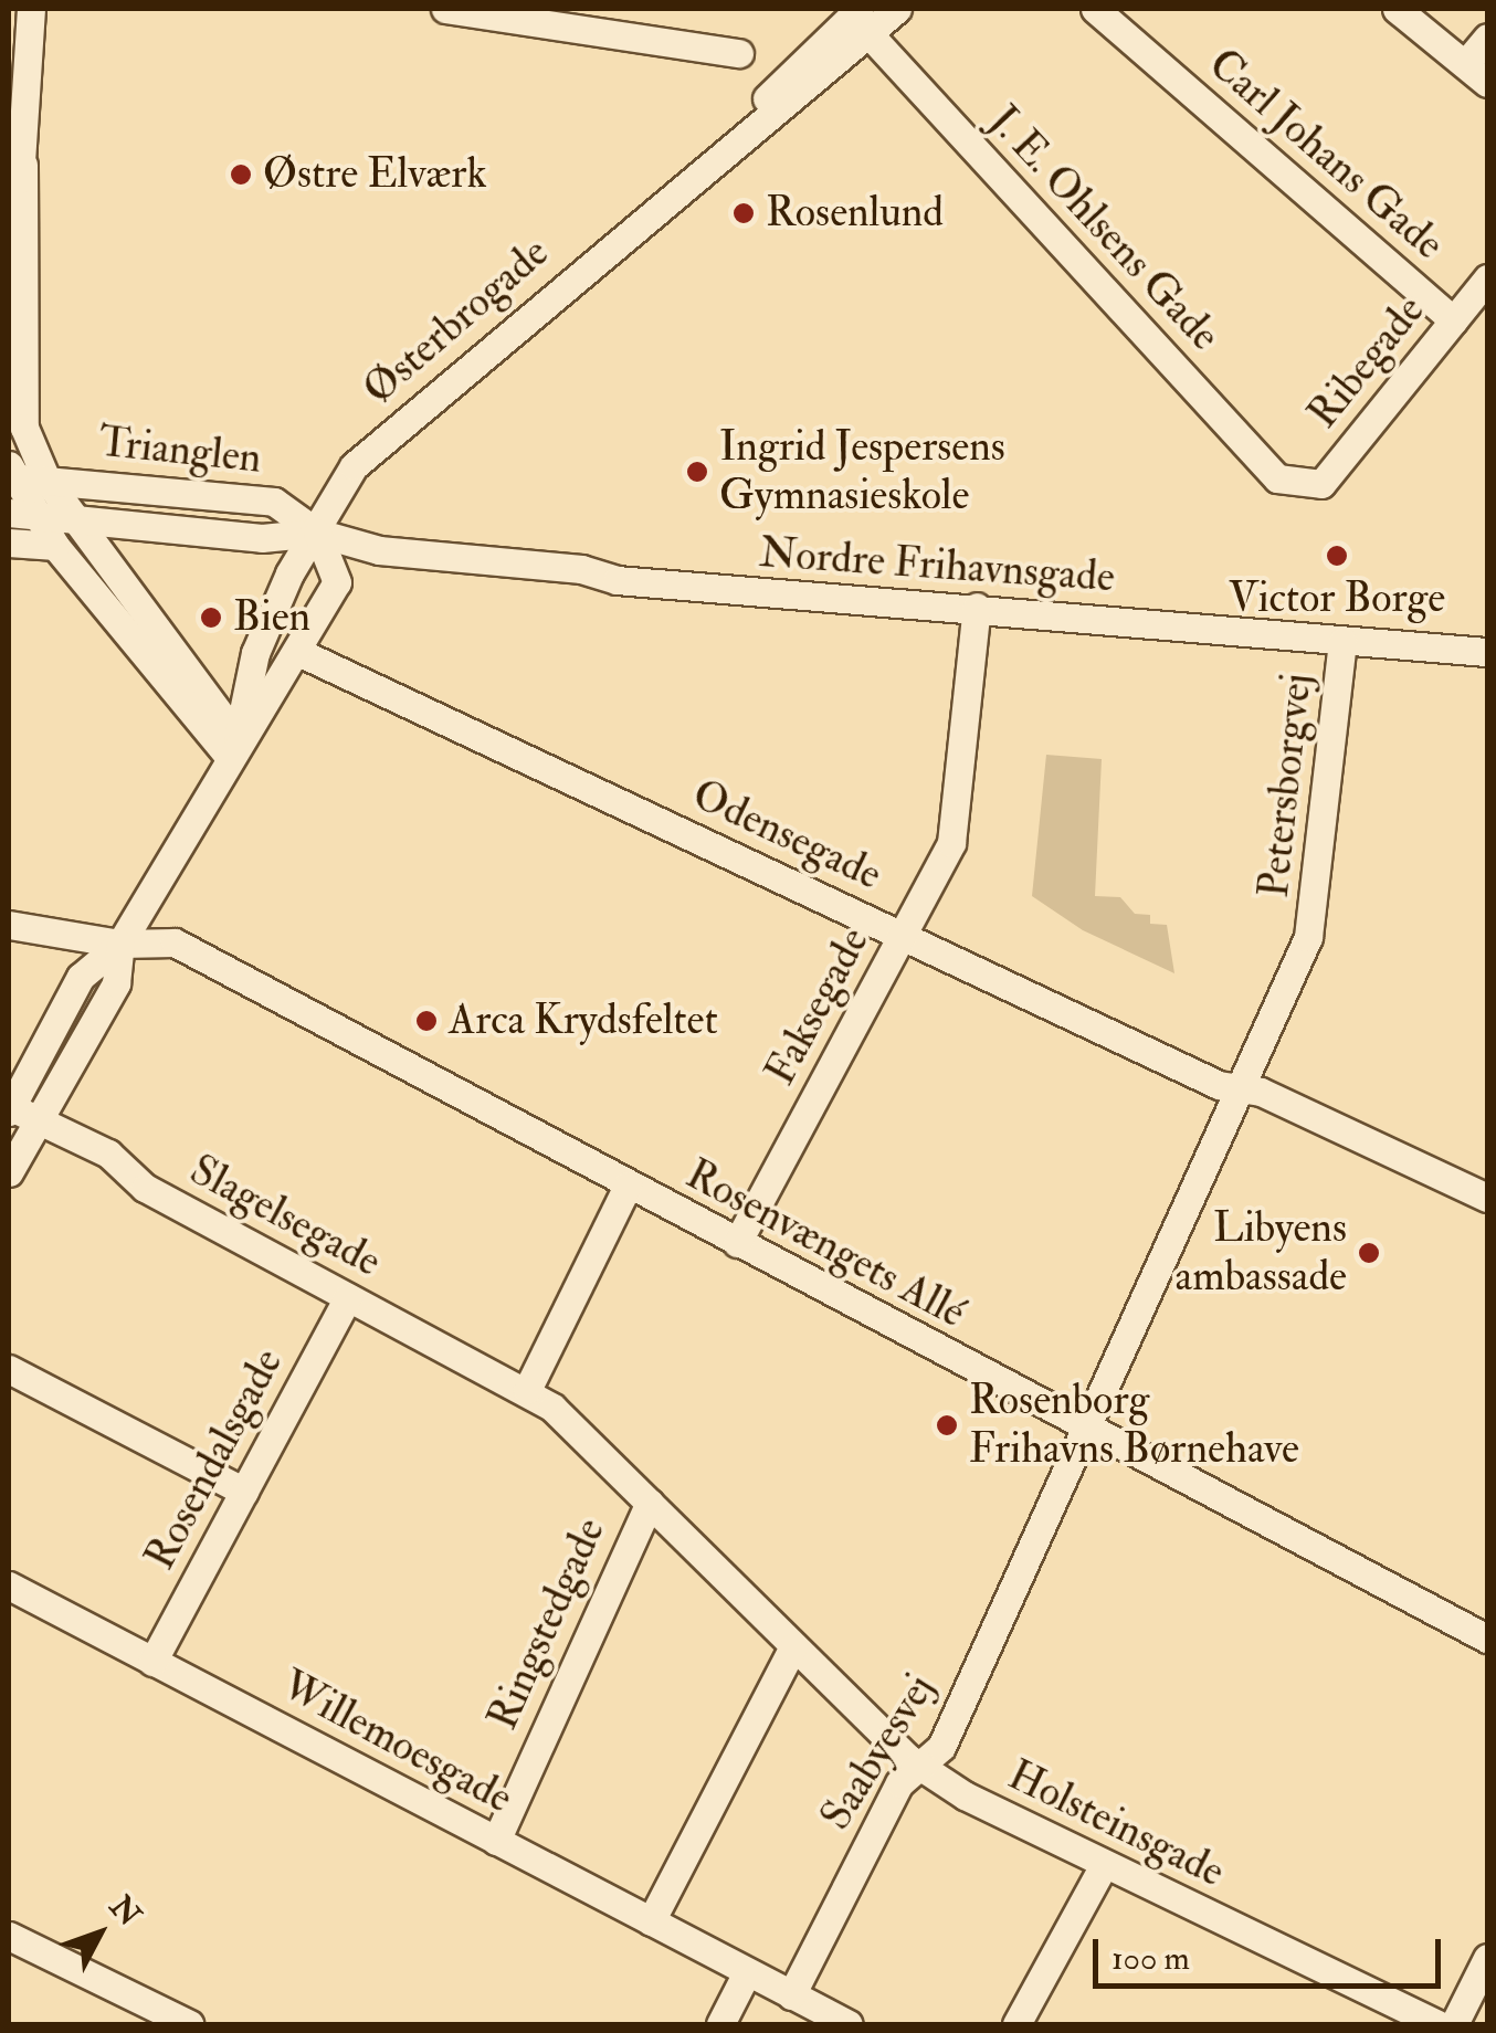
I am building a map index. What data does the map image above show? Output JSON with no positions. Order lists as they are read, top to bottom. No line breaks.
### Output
{"streets":{"street":["Carl Johans Gade","J. E. Ohlsens Gade","Østerbrogade","Ribegade","Trianglen","Nordre Frihavnsgade","Petersborgvej","Odensegade","Faksegade","Slagelsegade","Rosenvængets Allé","Rosendalsgade","Ringstedgade","Willemoesgade","Saabyesvej","Holsteinsgade"]},"crossings":[["Carl Johans Gade","Ribegade"],["J. E. Ohlsens Gade","Østerbrogade"],["J. E. Ohlsens Gade","Ribegade"],["Østerbrogade","Trianglen"],["Østerbrogade","Nordre Frihavnsgade"],["Østerbrogade","Odensegade"],["Østerbrogade","Slagelsegade"],["Østerbrogade","Rosenvængets Allé"],["Trianglen","Nordre Frihavnsgade"],["Nordre Frihavnsgade","Petersborgvej"],["Nordre Frihavnsgade","Faksegade"],["Petersborgvej","Odensegade"],["Petersborgvej","Saabyesvej"],["Odensegade","Faksegade"],["Odensegade","Saabyesvej"],["Faksegade","Rosenvængets Allé"],["Slagelsegade","Rosendalsgade"],["Slagelsegade","Holsteinsgade"],["Rosenvængets Allé","Saabyesvej"],["Rosendalsgade","Willemoesgade"],["Ringstedgade","Willemoesgade"],["Ringstedgade","Holsteinsgade"],["Willemoesgade","Saabyesvej"],["Saabyesvej","Holsteinsgade"]],"places":["Østre Elværk","Rosenlund","Ingrid Jespersens Gymnasieskole","Victor Borge","Bien","Arca Krydsfeltet","Libyens ambassade","Rosenborg Frihavns Børnehave"],"scale_bar":"100 m","north":"top right"}
